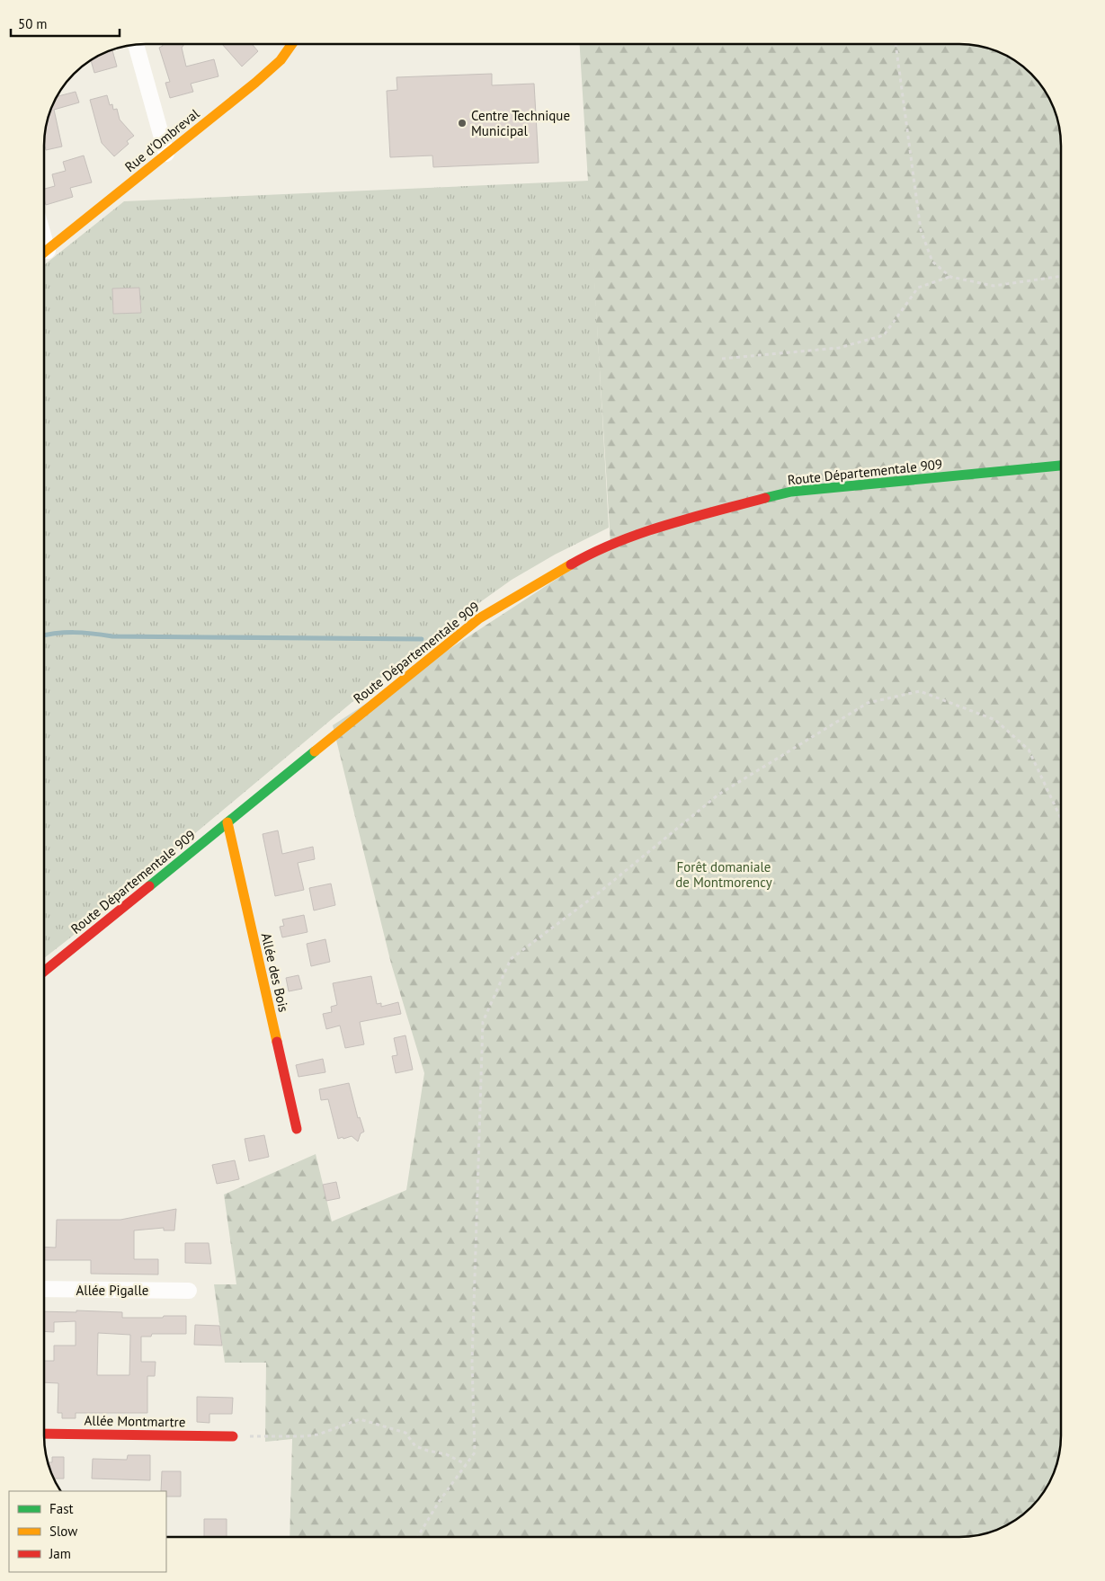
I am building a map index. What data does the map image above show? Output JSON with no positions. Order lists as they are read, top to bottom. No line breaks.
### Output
{"streets":{"main road":["Rue d'Ombreval","Route Départementale 909","Allée des Bois","Allée Montmartre"],"street":["Allée Pigalle"]},"crossings":[["Route Départementale 909","Allée des Bois"]],"parks":["Forêt domaniale de Montmorency"],"places":["Centre Technique Municipal"],"legend":["Fast","Slow","Jam"],"scale_bar":"50 m"}
